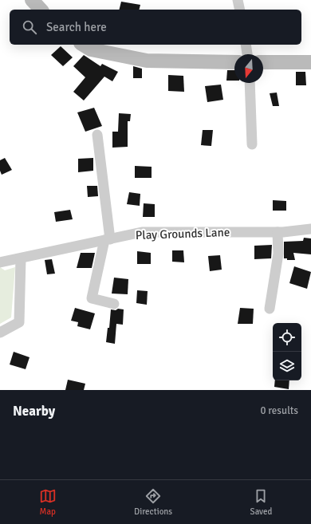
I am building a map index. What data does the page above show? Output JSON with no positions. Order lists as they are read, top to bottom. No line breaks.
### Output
{"streets":{"street":["Play Grounds Lane"]},"north":"bottom","page":{"search":"Search here","heading":["Nearby","0 results"],"nav":["Map","Directions","Saved"]}}
